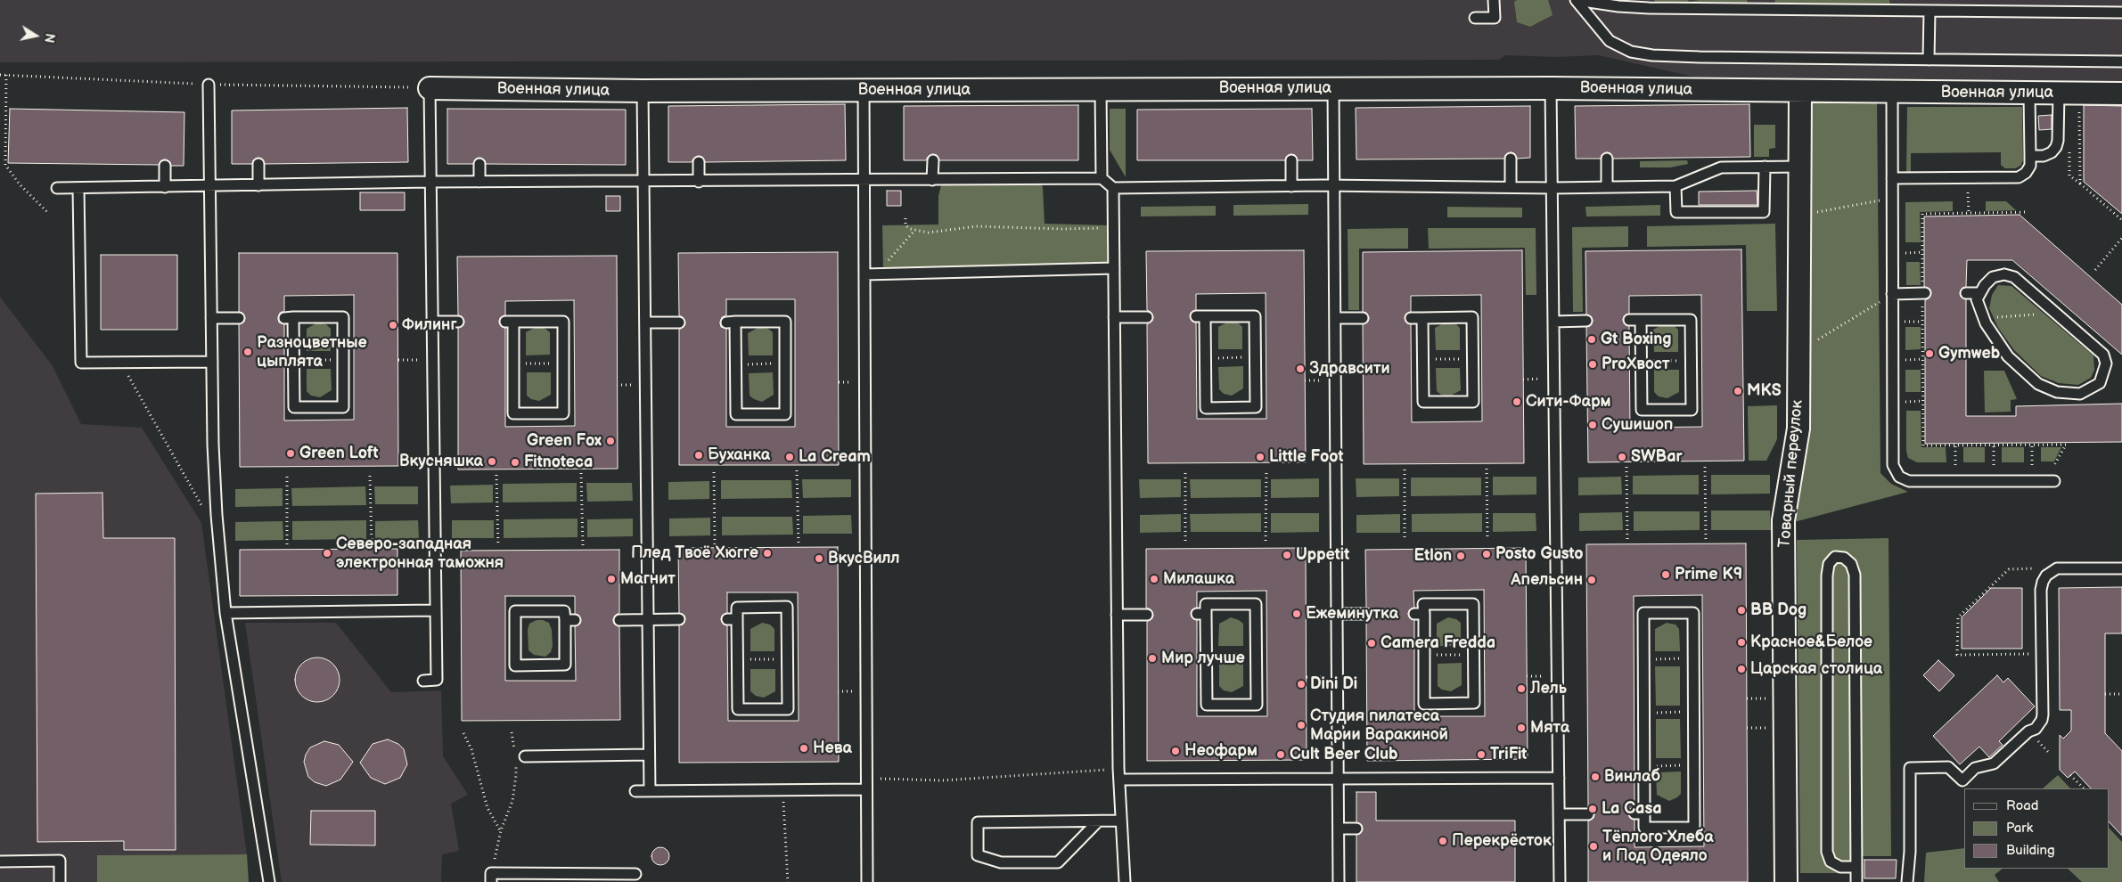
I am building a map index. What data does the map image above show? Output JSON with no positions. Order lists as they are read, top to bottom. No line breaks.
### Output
{"streets":{"street":["Военная улица","Товарный переулок"]},"crossings":[["Военная улица","Товарный переулок"]],"places":["Филинг","Gt Boxing","Разноцветные цыплята","Gymweb","ProХвост","Здравсити","MKS","Сити-Фарм","Сушишоп","Green Fox","Green Loft","Буханка","La Cream","Little Foot","SWBar","Вкусняшка","Fitnoteca","Северо-западная электронная таможня","Плед Твоё Хюгге","Posto Gusto","Uppetit","Etlon","ВкусВилл","Prime K9","Магнит","Милашка","Апельсин","BB Dog","Ежеминутка","Красное&Белое","Camera Fredda","Мир лучше","Царская столица","Dini Di","Лель","Студия пилатеса Марии Варакиной","Мята","Нева","Неофарм","Cult Beer Club","TriFit","Винлаб","La Casa","Перекрёсток","Тёплого Хлеба и Под Одеяло"],"legend":["Road","Park","Building"],"north":"right"}
